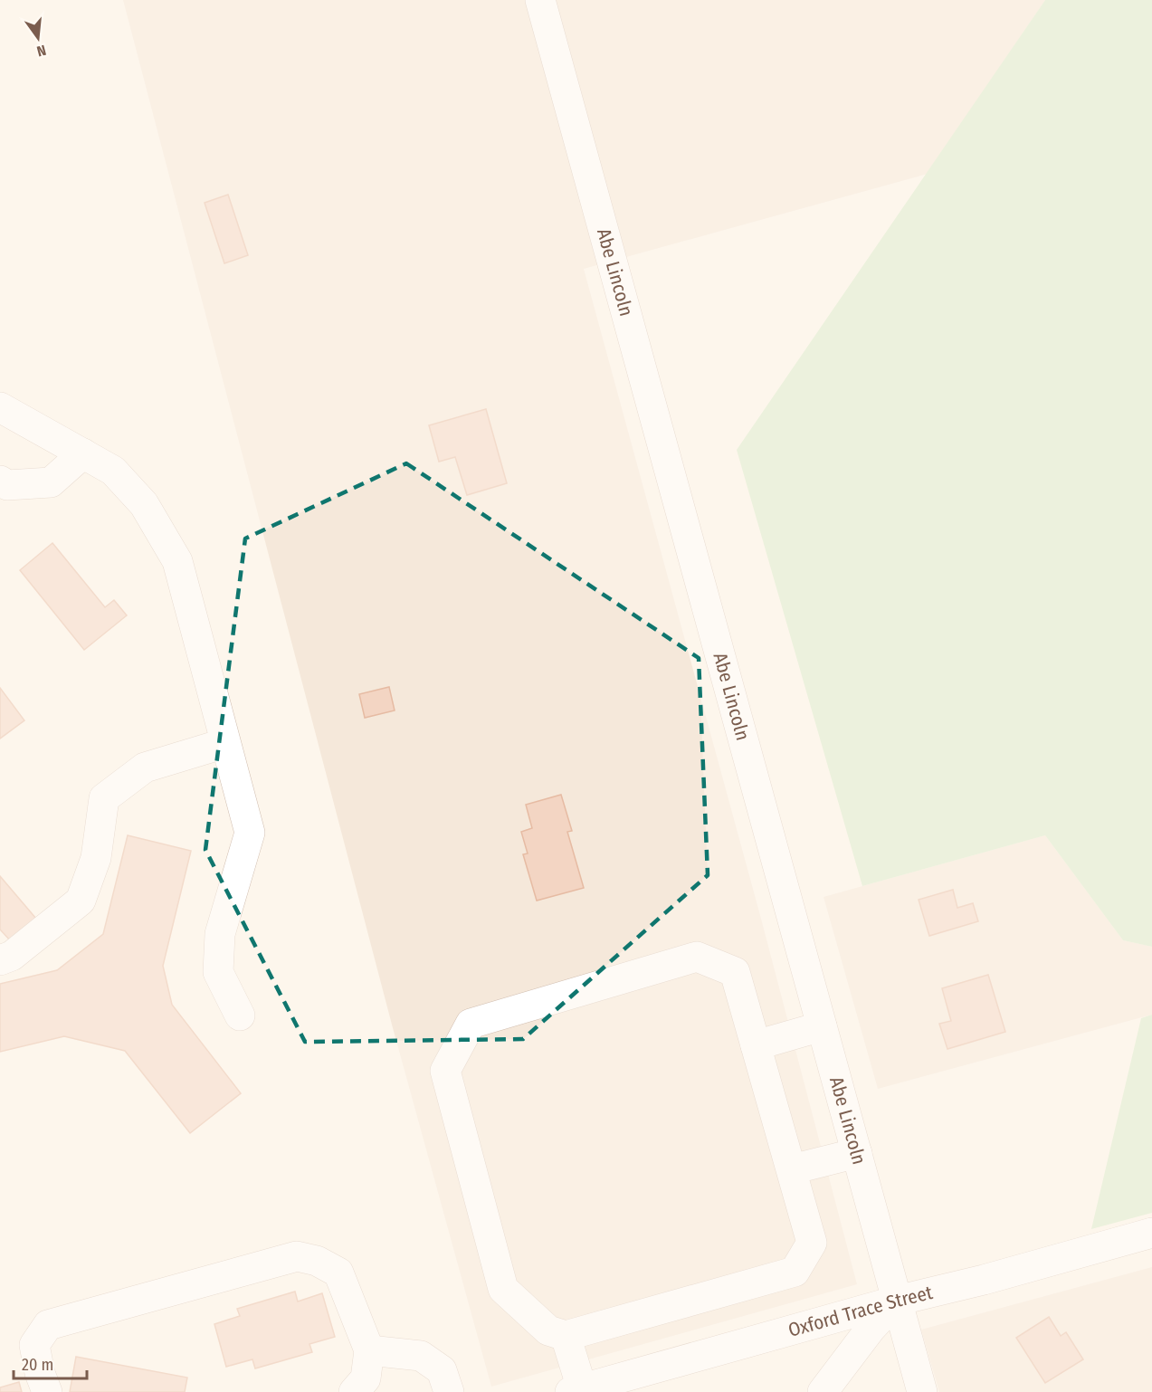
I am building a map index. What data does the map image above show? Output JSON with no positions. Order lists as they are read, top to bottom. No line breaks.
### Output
{"streets":{"street":["Abe Lincoln","Oxford Trace Street"]},"crossings":[["Abe Lincoln","Oxford Trace Street"]],"scale_bar":"20 m","north":"bottom"}
